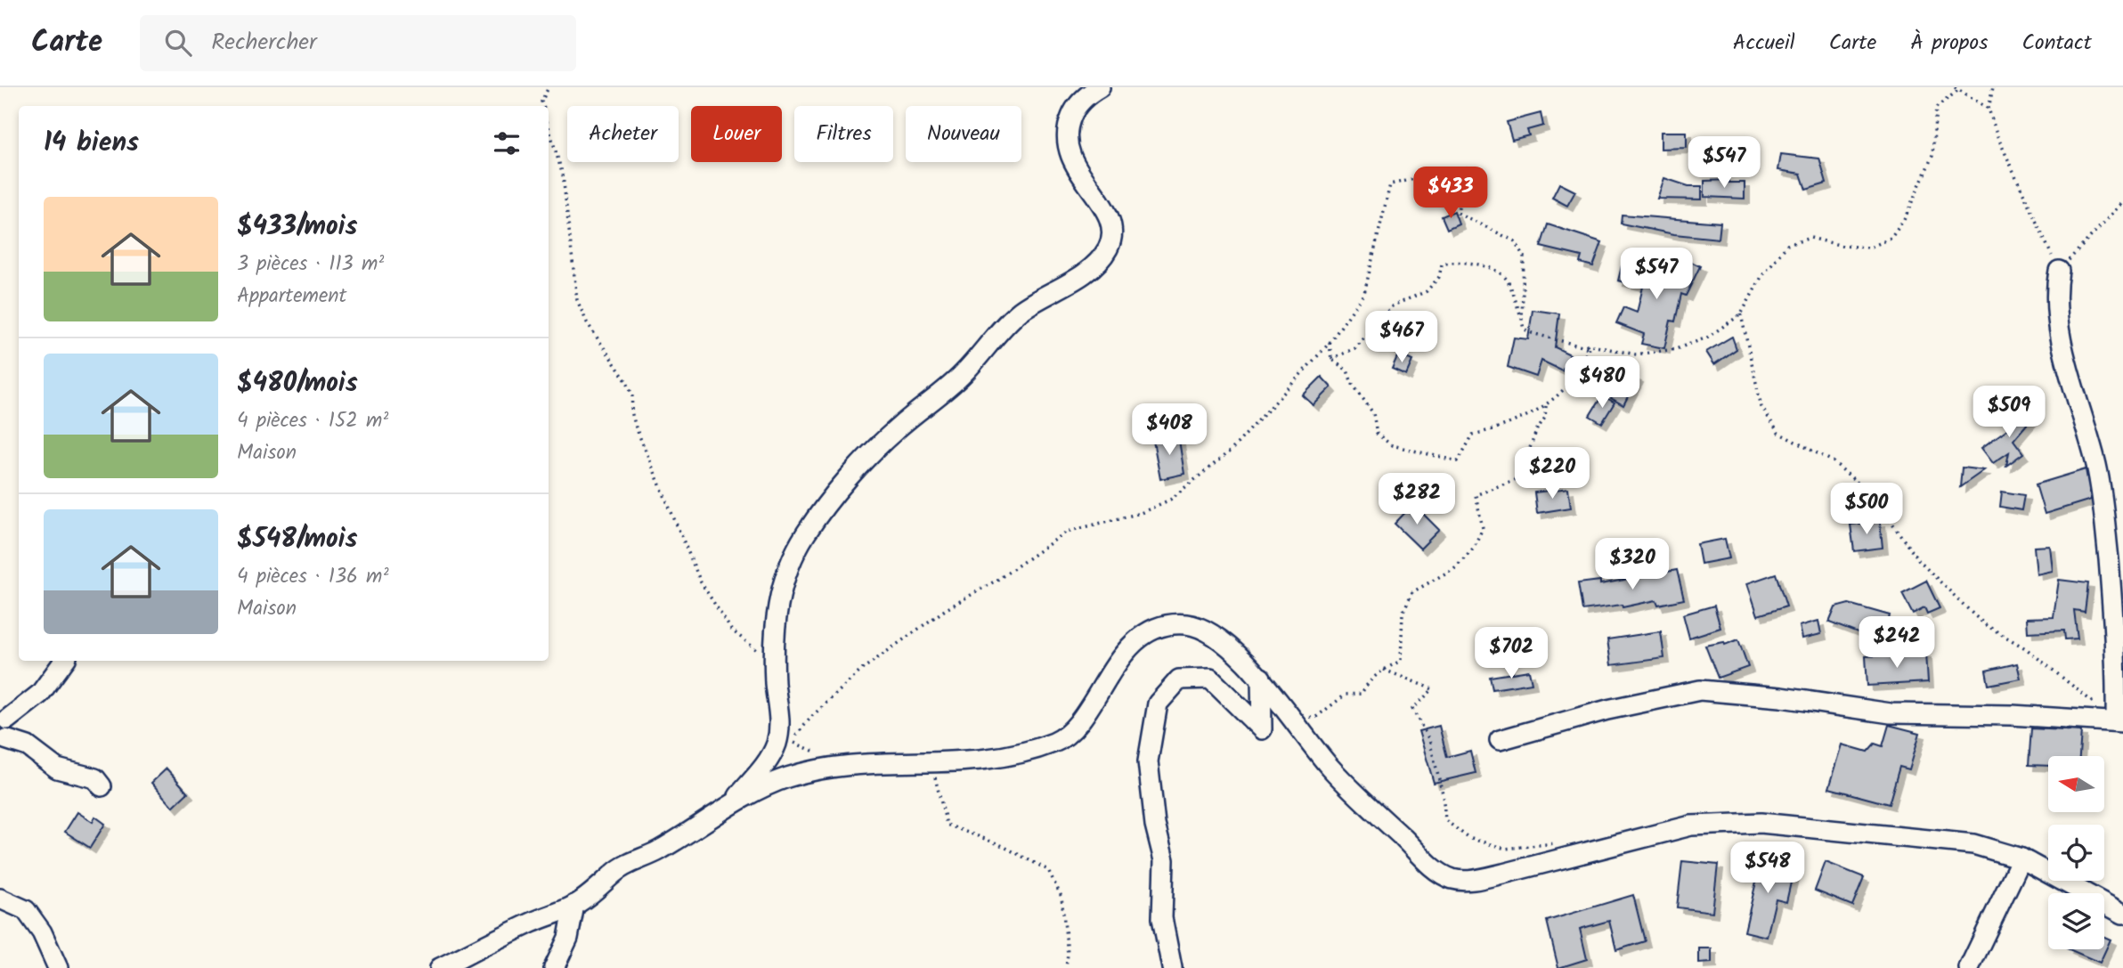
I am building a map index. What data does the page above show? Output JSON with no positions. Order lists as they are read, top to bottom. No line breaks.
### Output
{"north":"left","page":{"header":"Carte","search":"Rechercher","nav":["Accueil","Carte","À propos","Contact"],"chip":["Acheter","Louer","Filtres","Nouveau"],"heading":"14 biens","price":["$547","$433","$547","$467","$480","$509","$408","$220","$282","$500","$320","$242","$702","$548"],"list":[{"name":"$433/mois","note":"3 pièces · 113 m² · Appartement"},{"name":"$480/mois","note":"4 pièces · 152 m² · Maison"},{"name":"$548/mois","note":"4 pièces · 136 m² · Maison"}]}}
